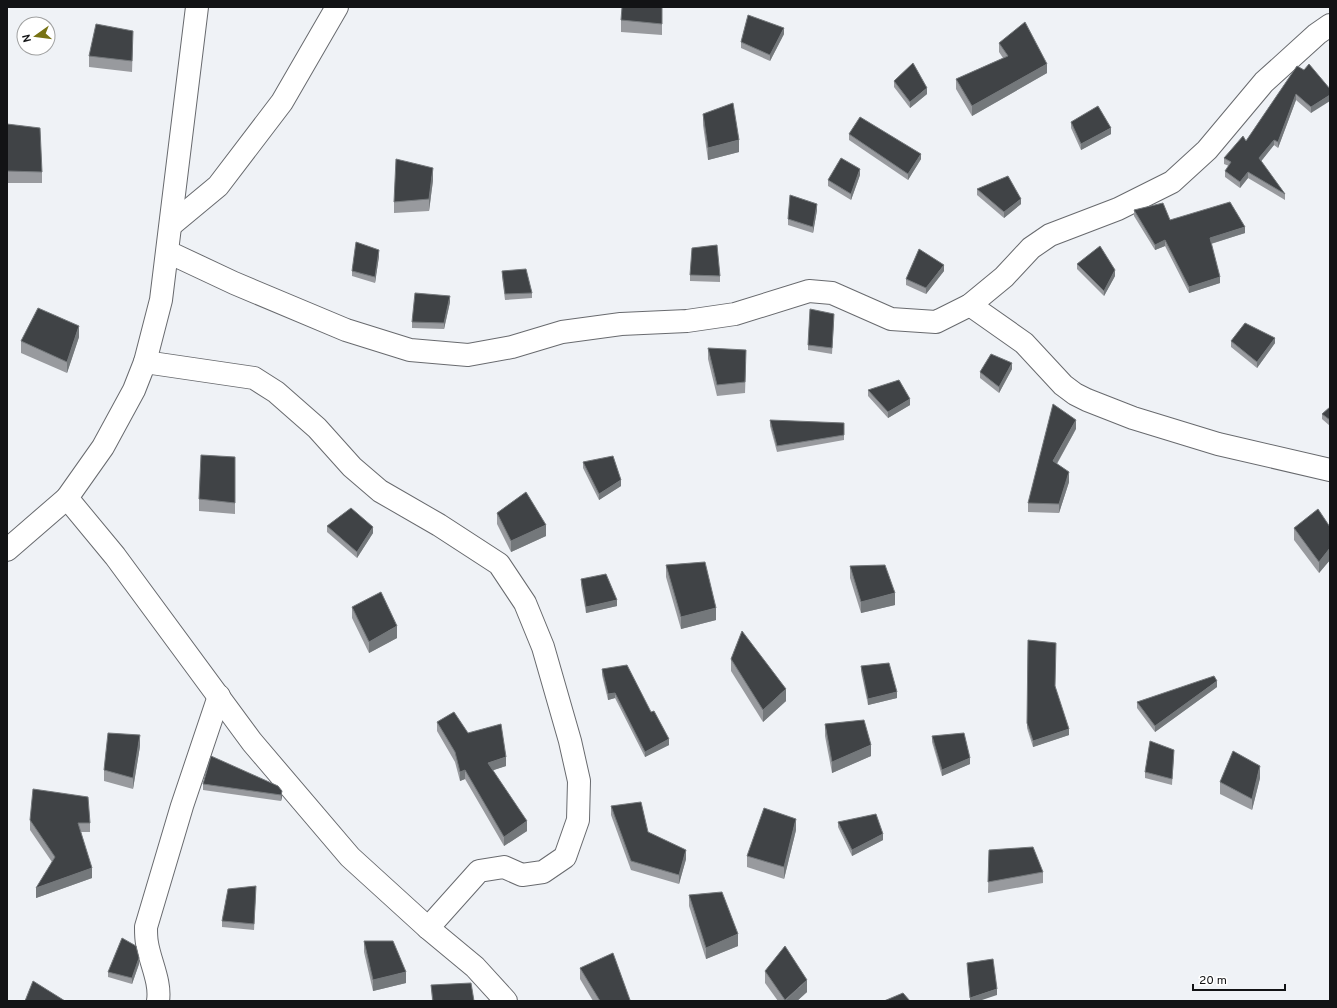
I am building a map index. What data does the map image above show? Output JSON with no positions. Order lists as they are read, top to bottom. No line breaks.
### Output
{"scale_bar":"20 m","north":"left"}
